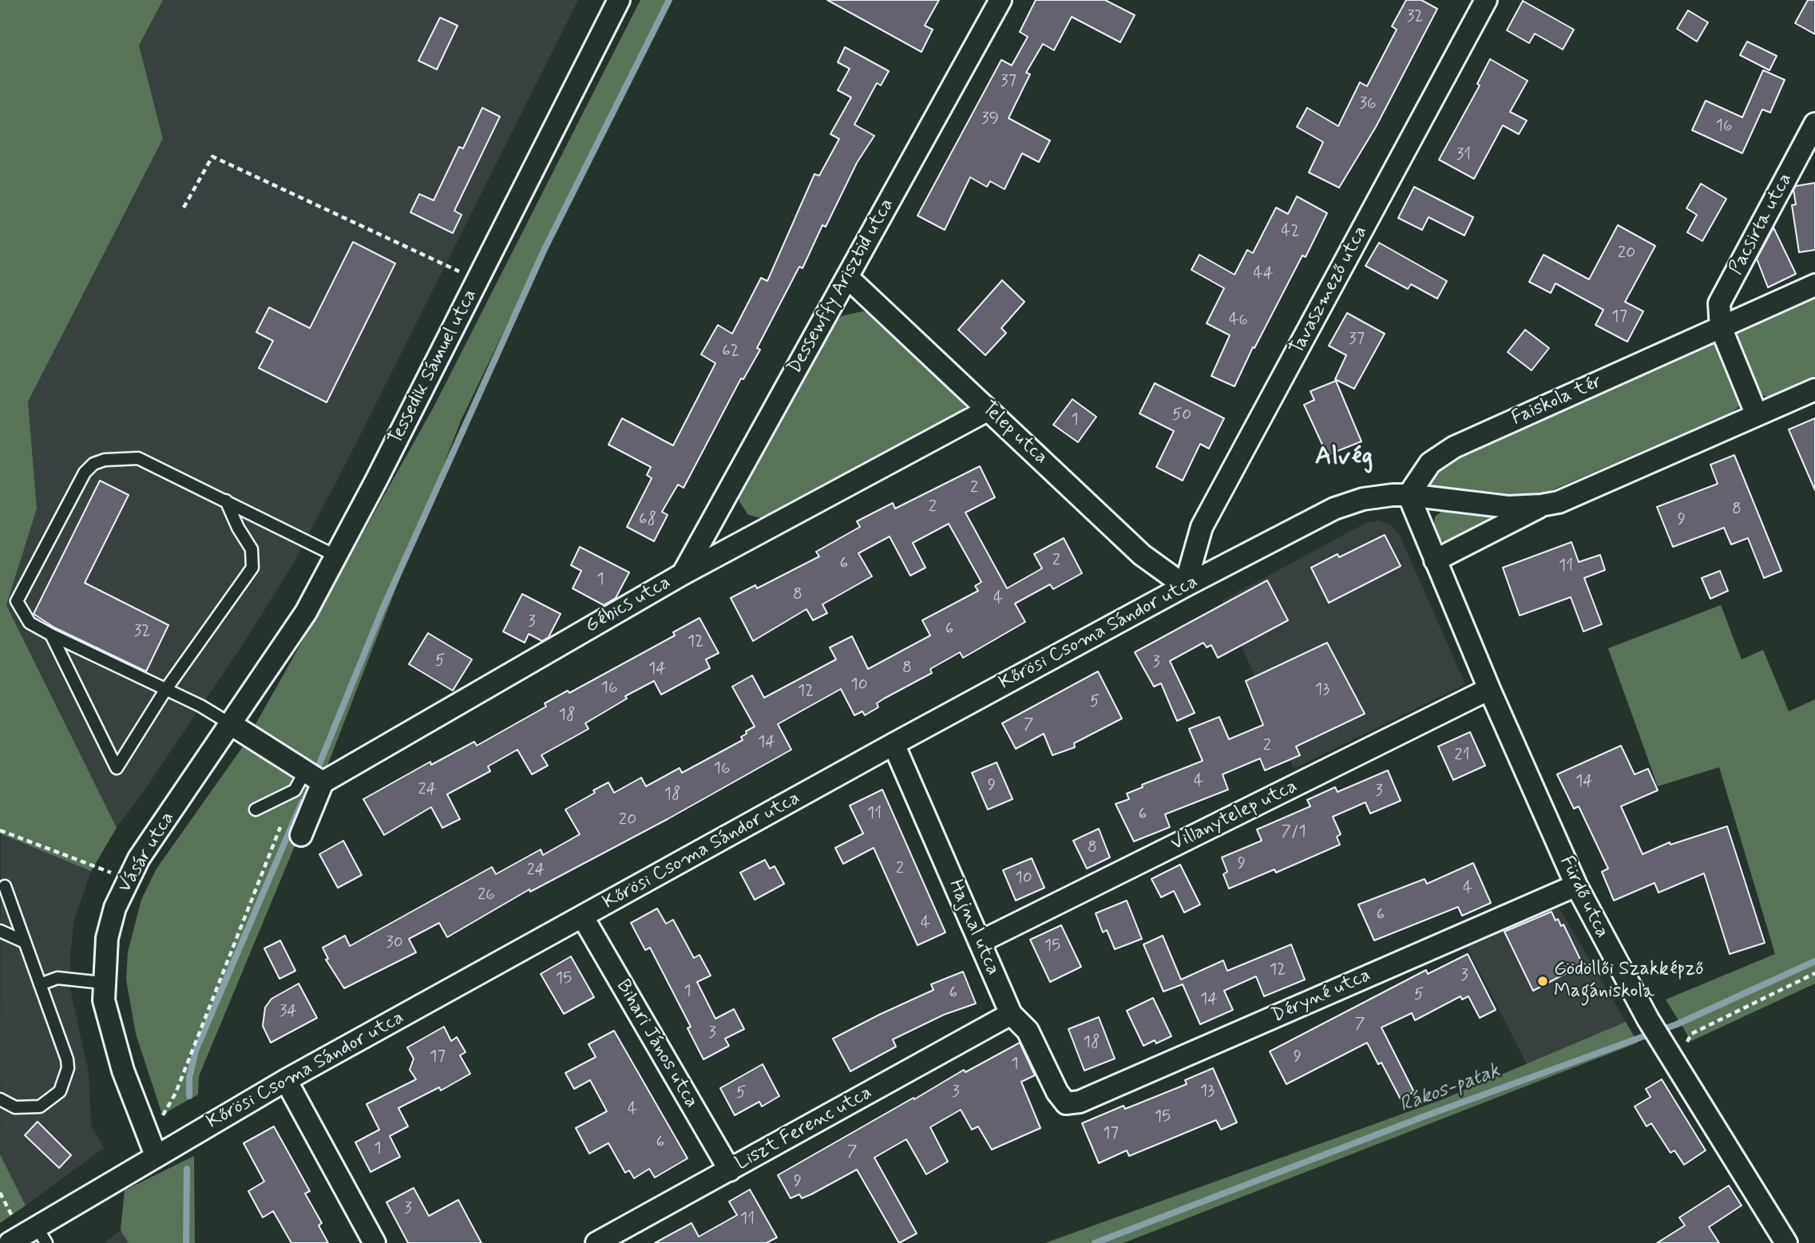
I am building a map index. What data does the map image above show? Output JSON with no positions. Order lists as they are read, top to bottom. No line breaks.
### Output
{"streets":{"street":["Pacsirta utca","Dessewffy Arisztid utca","Tavaszmező utca","Tessedik Sámuel utca","Faiskola tér","Telep utca","Gébics utca","Kőrösi Csoma Sándor utca","Villanytelep utca","Vásár utca","Fürdő utca","Hajnal utca","Déryné utca","Bihari János utca","Liszt Ferenc utca"]},"crossings":[["Pacsirta utca","Faiskola tér"],["Dessewffy Arisztid utca","Telep utca"],["Dessewffy Arisztid utca","Gébics utca"],["Tavaszmező utca","Telep utca"],["Tavaszmező utca","Kőrösi Csoma Sándor utca"],["Tessedik Sámuel utca","Vásár utca"],["Faiskola tér","Kőrösi Csoma Sándor utca"],["Telep utca","Gébics utca"],["Telep utca","Kőrösi Csoma Sándor utca"],["Kőrösi Csoma Sándor utca","Vásár utca"],["Kőrösi Csoma Sándor utca","Hajnal utca"],["Kőrösi Csoma Sándor utca","Bihari János utca"],["Villanytelep utca","Fürdő utca"],["Villanytelep utca","Hajnal utca"],["Fürdő utca","Déryné utca"],["Hajnal utca","Déryné utca"],["Hajnal utca","Liszt Ferenc utca"],["Bihari János utca","Liszt Ferenc utca"]],"districts":["Alvég"],"water":["Rákos-patak"],"places":["Gödöllői Szakképző Magániskola"],"house_numbers":["32","37","36","39","16","31","42","20","44","17","46","37","62","50","1","2","2","8","68","9","2","6","11","1","8","4","3","6","32","12","5","3","8","14","10","16","13","12","5","18","7","14","2","21","16","4","14","9","24","3","18","11","6","20","7/1","8","9","2","24","10","4","26","6","4","30","15","12","3","15","1","6","5","14","34","7","3","18","17","9","1","13","3","5","4","15","17","6","1","7","9","3","11"]}
